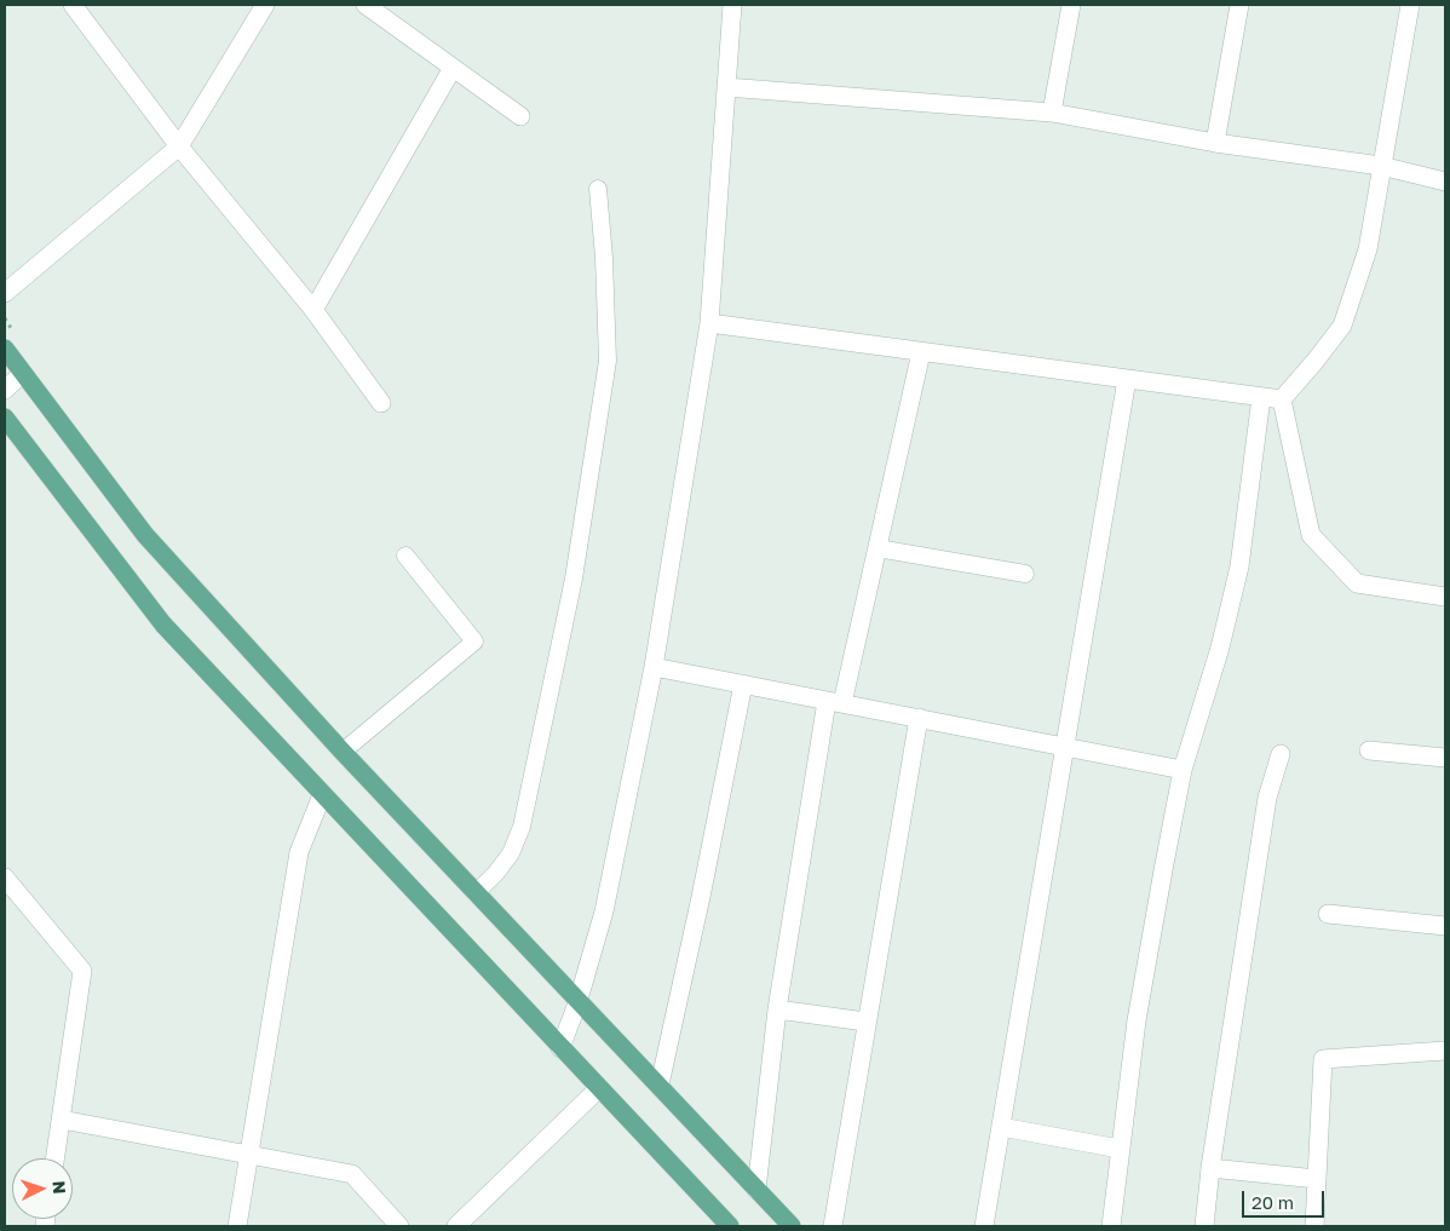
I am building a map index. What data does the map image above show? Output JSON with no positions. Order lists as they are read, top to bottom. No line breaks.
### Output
{"scale_bar":"20 m","north":"right"}
